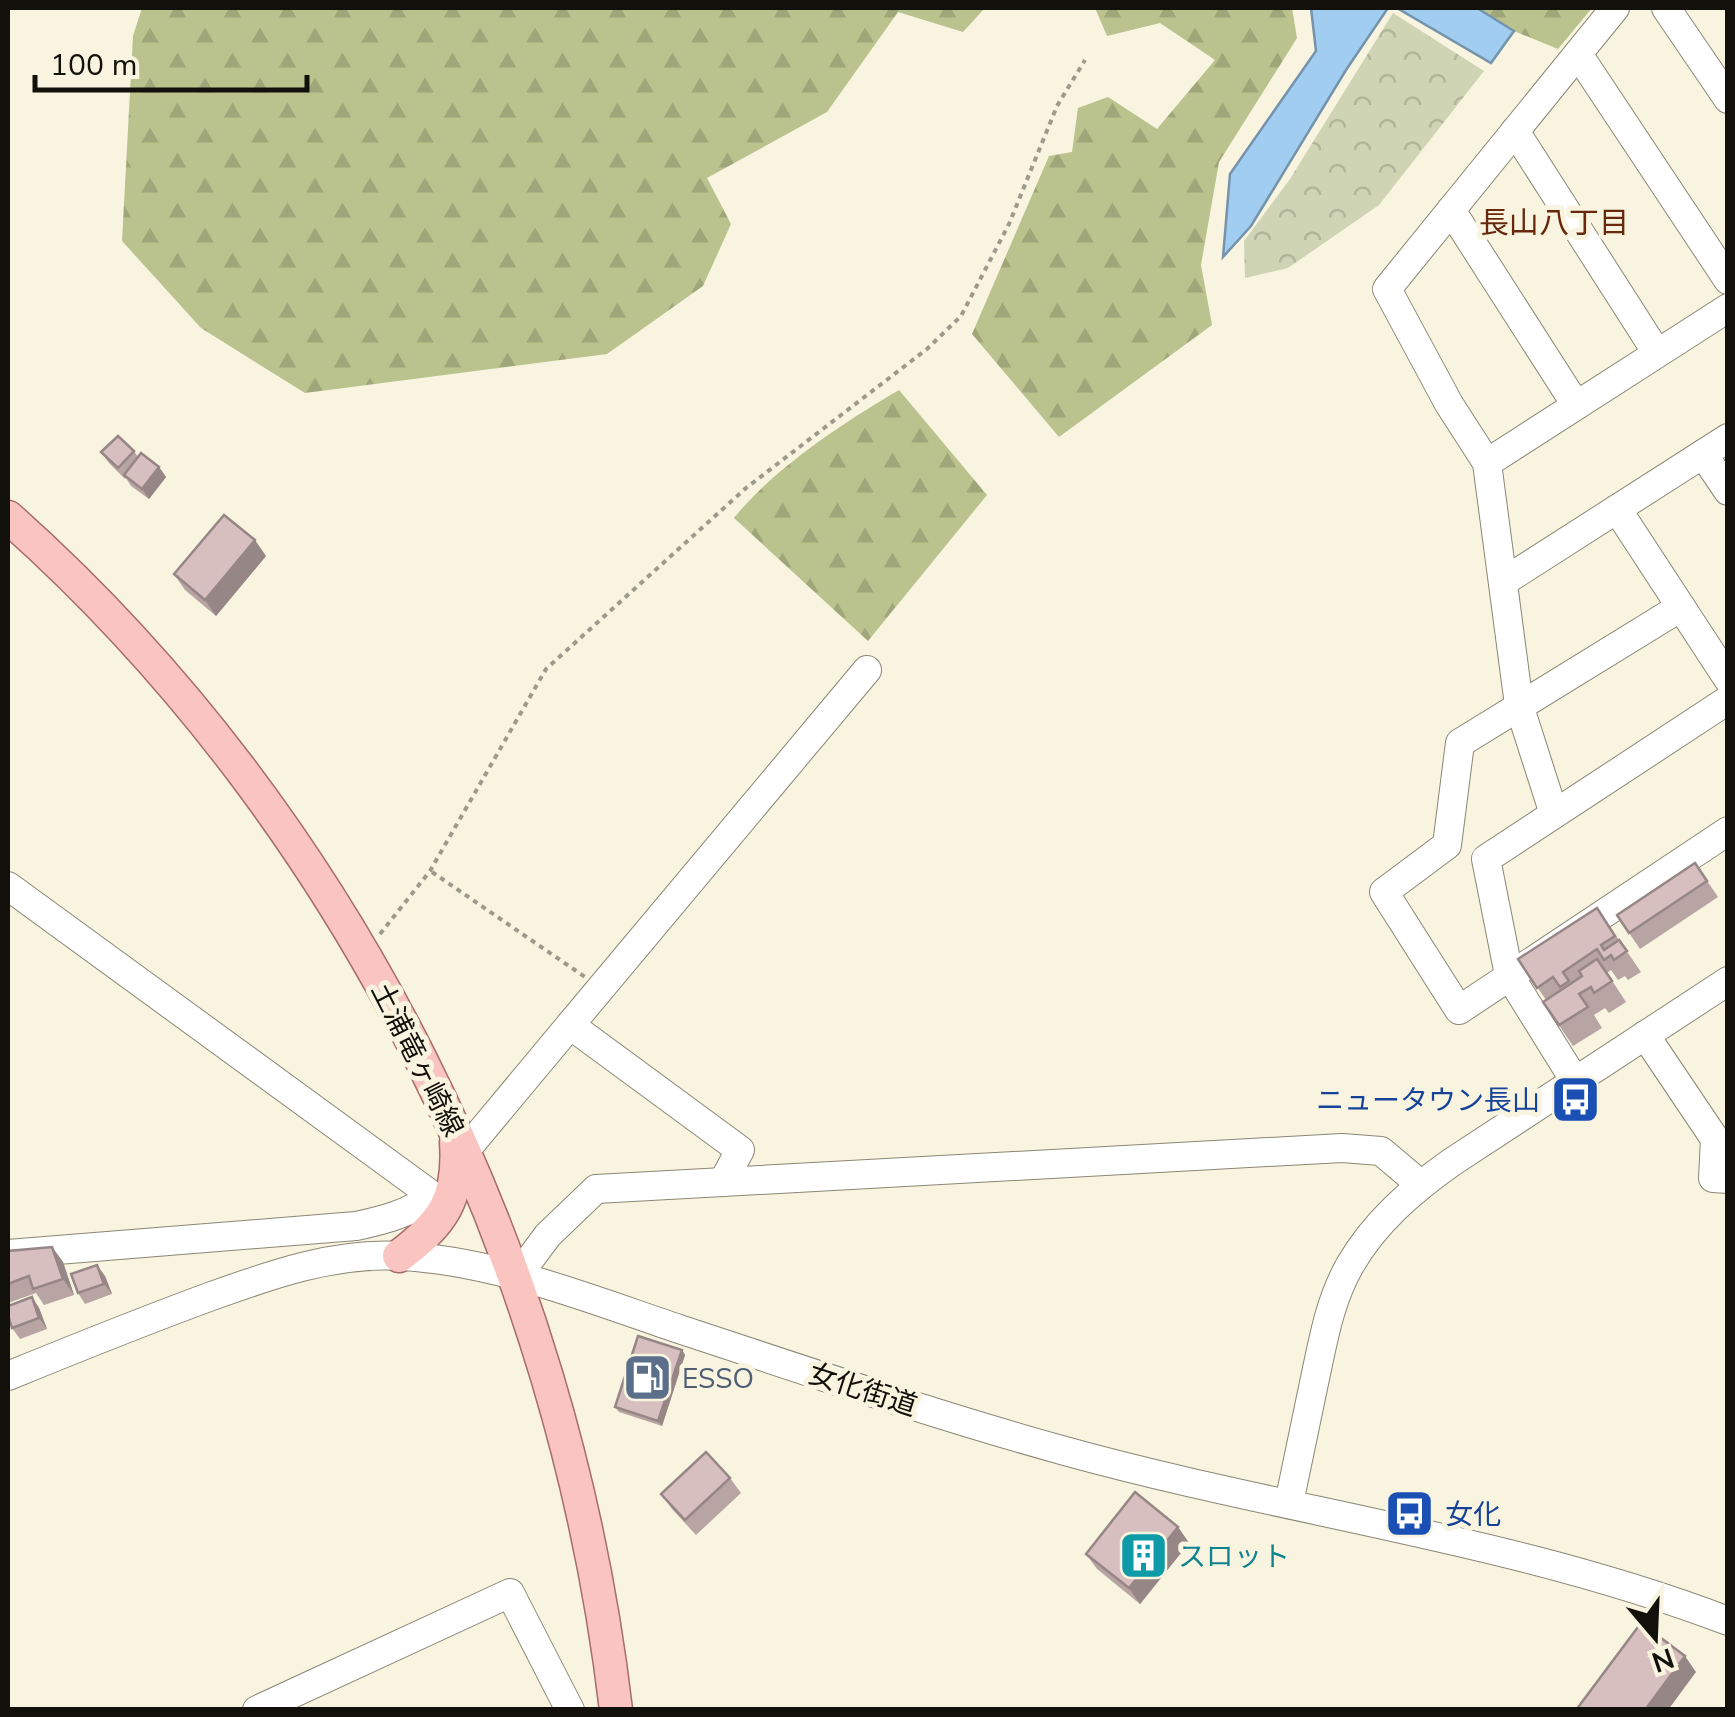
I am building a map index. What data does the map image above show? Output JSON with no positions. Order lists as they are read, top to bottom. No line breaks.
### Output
{"streets":{"main road":["土浦竜ヶ崎線"],"street":["女化街道"]},"crossings":[["土浦竜ヶ崎線","女化街道"]],"districts":["長山八丁目"],"places":{"bus stop":["ニュータウン長山","女化"],"fuel station":["ESSO"],"building":["スロット"]},"scale_bar":"100 m","north":"bottom"}
